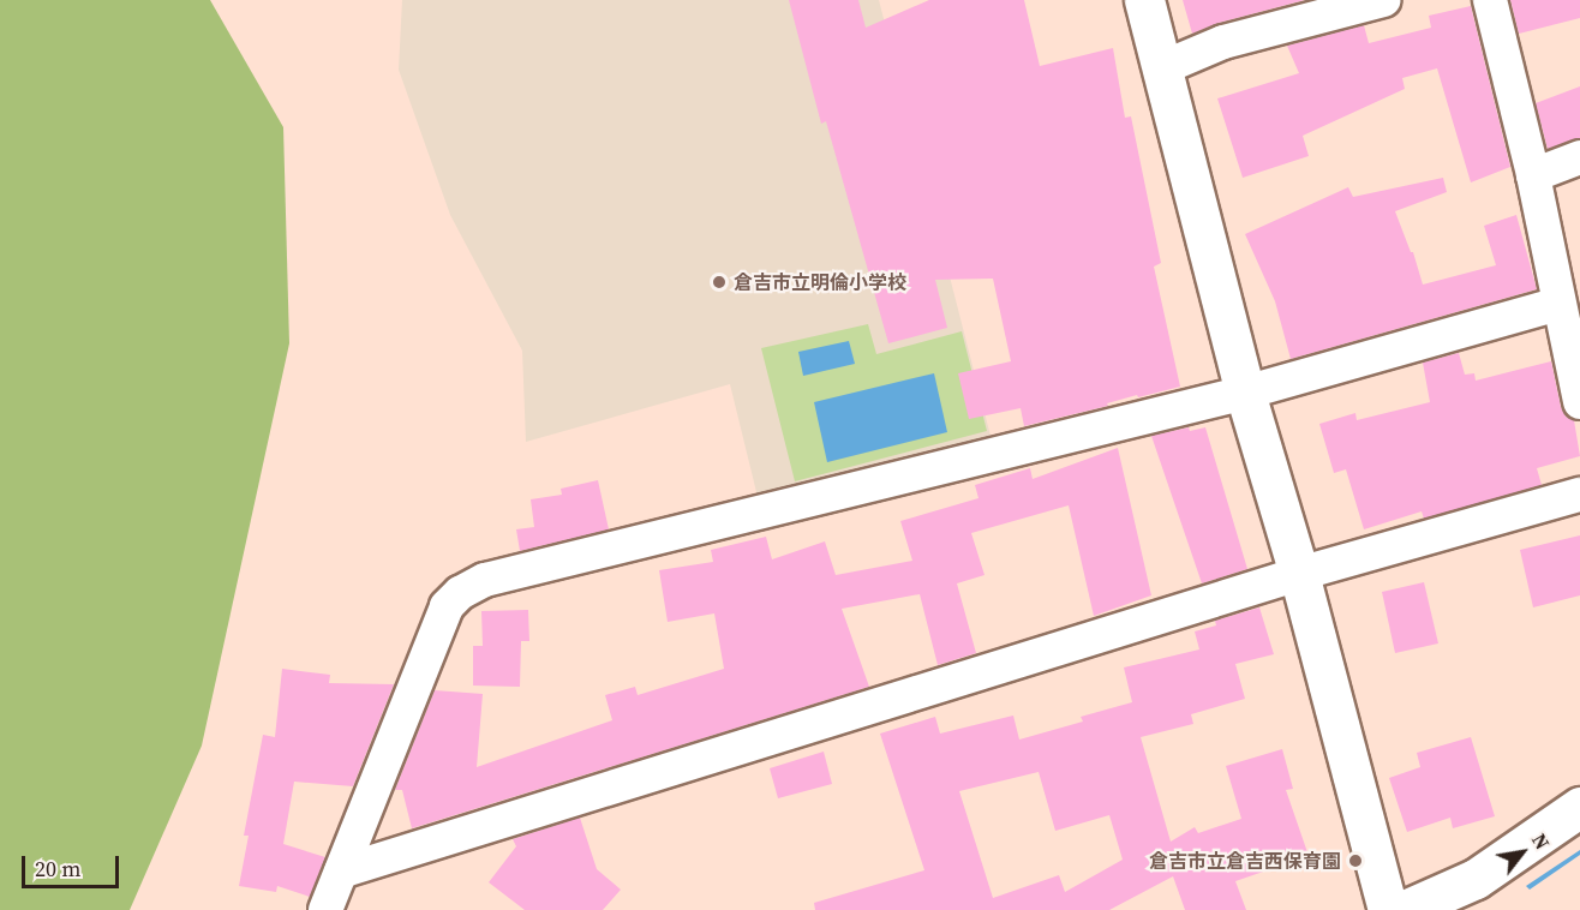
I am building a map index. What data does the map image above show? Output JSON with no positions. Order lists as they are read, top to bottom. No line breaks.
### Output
{"places":["倉吉市立明倫小学校","倉吉市立倉吉西保育園"],"scale_bar":"20 m","north":"top right"}
